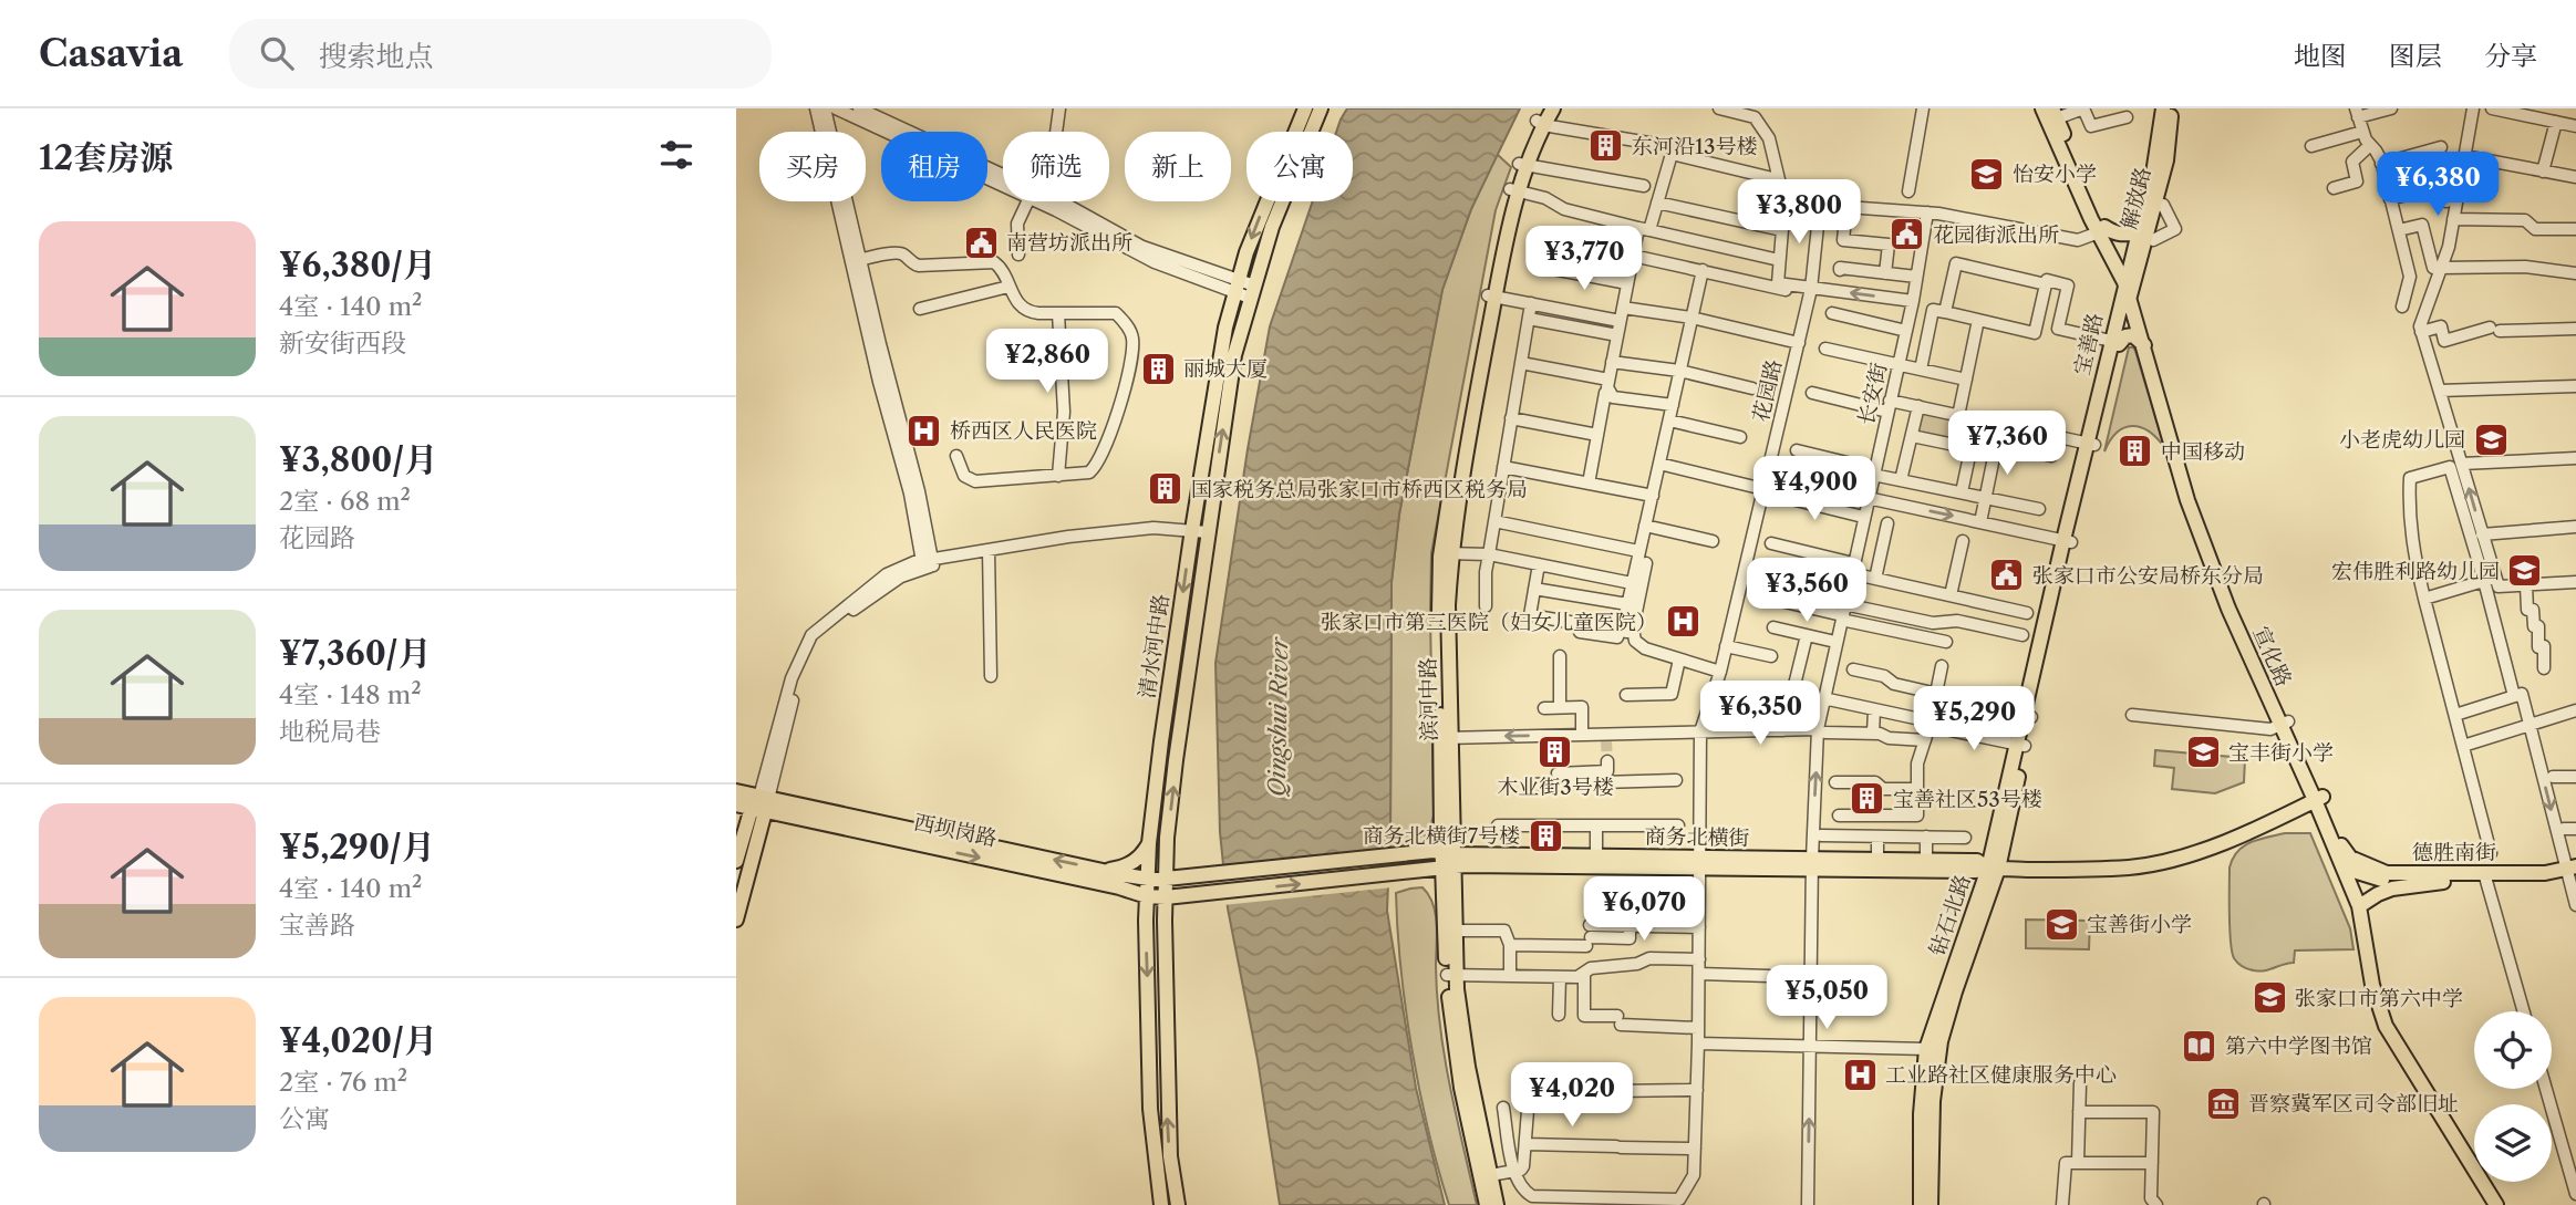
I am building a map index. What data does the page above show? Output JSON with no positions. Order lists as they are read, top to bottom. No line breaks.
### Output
{"streets":{"main road":["解放路","宝善路","清水河中路","宣化路","滨河中路","西坝岗路","商务北横街","德胜南街","钻石北路"],"street":["花园路","长安街"]},"crossings":[["解放路","宝善路"],["解放路","宣化路"],["宝善路","宣化路"],["宝善路","商务北横街"],["宝善路","钻石北路"],["花园路","商务北横街"],["长安街","商务北横街"],["清水河中路","西坝岗路"],["宣化路","商务北横街"],["宣化路","德胜南街"],["滨河中路","商务北横街"],["商务北横街","钻石北路"]],"water":["Qingshui River"],"places":{"building":["东河沿13号楼","丽城大厦","中国移动","国家税务总局张家口市桥西区税务局","木业街3号楼","宝善社区53号楼","商务北横街7号楼"],"school or university":["怡安小学","小老虎幼儿园","宏伟胜利路幼儿园","宝丰街小学","宝善街小学","张家口市第六中学"],"public building":["花园街派出所","南营坊派出所","张家口市公安局桥东分局"],"hospital":["桥西区人民医院","张家口市第三医院（妇女儿童医院）","工业路社区健康服务中心"],"library":["第六中学图书馆"],"museum":["晋察冀军区司令部旧址"]},"page":{"header":"Casavia","search":"搜索地点","nav":["地图","图层","分享"],"heading":"12套房源","chip":["买房","租房","筛选","新上","公寓"],"price":["¥6,380","¥3,800","¥3,770","¥2,860","¥7,360","¥4,900","¥3,560","¥6,350","¥5,290","¥6,070","¥5,050","¥4,020"],"list":[{"name":"¥6,380/月","note":"4室 · 140 m² · 新安街西段"},{"name":"¥3,800/月","note":"2室 · 68 m² · 花园路"},{"name":"¥7,360/月","note":"4室 · 148 m² · 地税局巷"},{"name":"¥5,290/月","note":"4室 · 140 m² · 宝善路"},{"name":"¥4,020/月","note":"2室 · 76 m² · 公寓"}]}}
